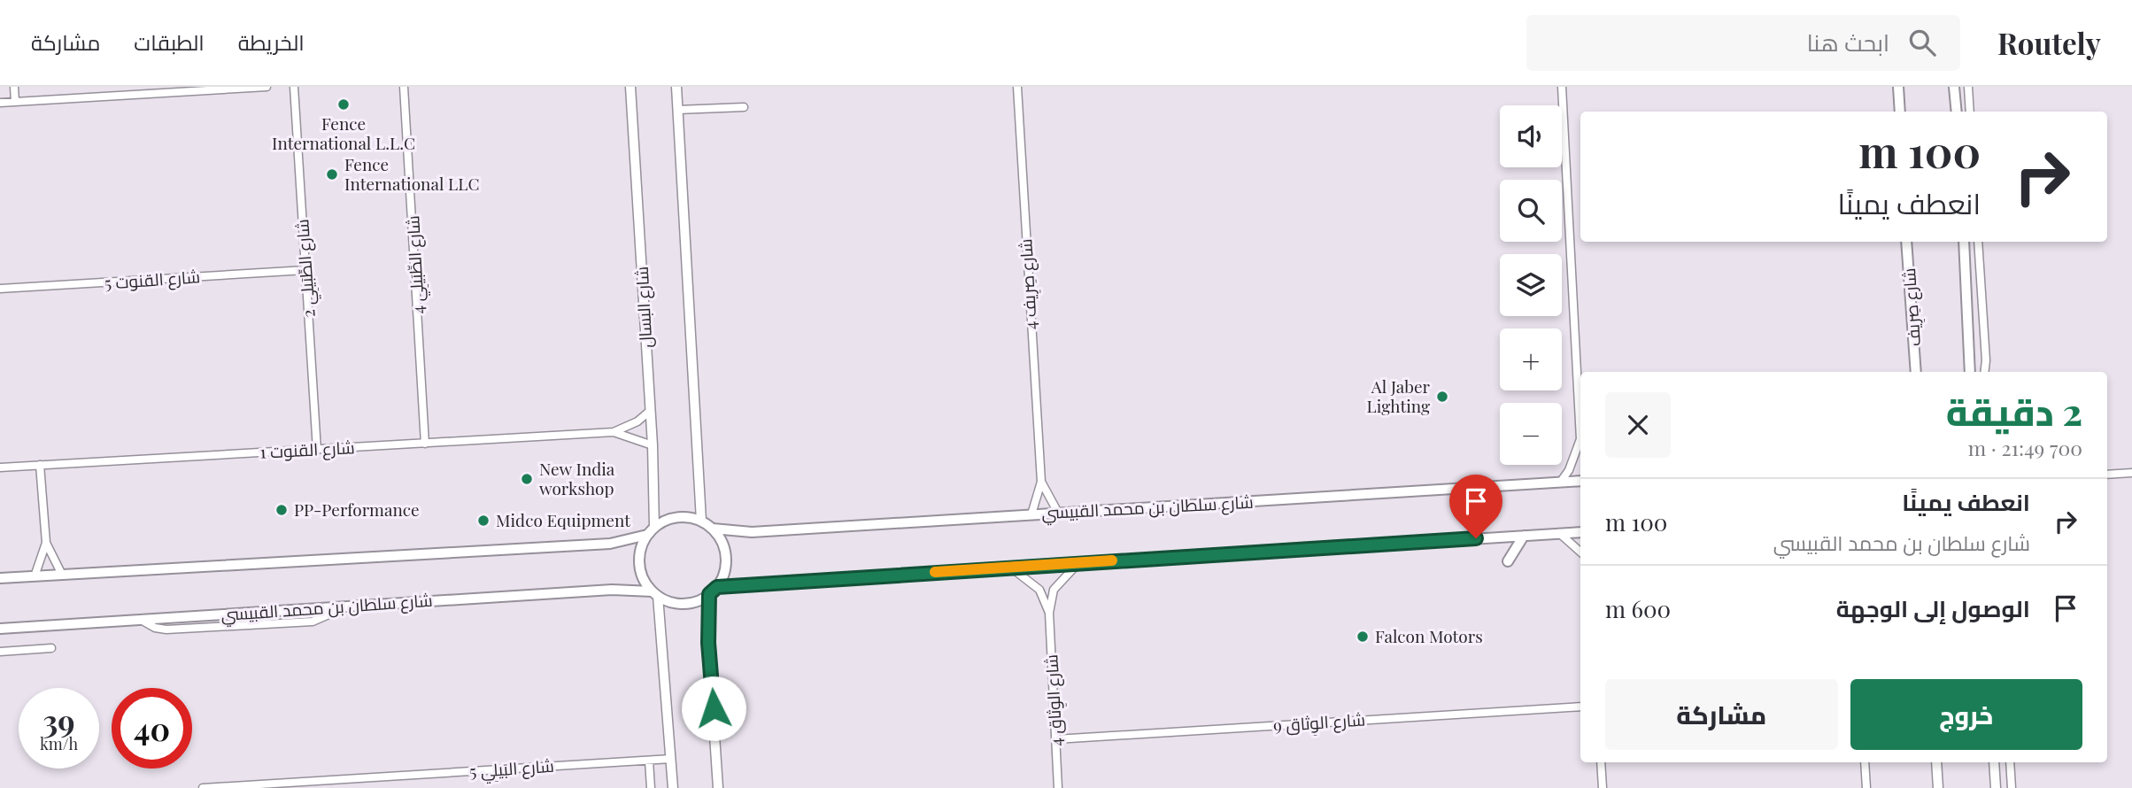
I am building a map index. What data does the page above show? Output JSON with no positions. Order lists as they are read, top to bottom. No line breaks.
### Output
{"streets":{"main road":["شارع صِرِيف","شارع سلطان بن محمد القبيسي"],"street":["شارع الطِّبَيلِي 4","شارع الطِّبَيلِي 2","شارع القنوت 5","شارع صِرِيف 4","شارع البسال","شارع القنوت 1","شارع الوِثاق 4","شارع الوِثاق 9","شارع البَيلِي 5"]},"crossings":[["شارع الطِّبَيلِي 4","شارع القنوت 1"],["شارع الطِّبَيلِي 2","شارع القنوت 5"],["شارع الطِّبَيلِي 2","شارع القنوت 1"],["شارع صِرِيف 4","شارع سلطان بن محمد القبيسي"],["شارع البسال","شارع القنوت 1"],["شارع البسال","شارع سلطان بن محمد القبيسي"],["شارع الوِثاق 4","شارع الوِثاق 9"]],"places":["Fence International L.L.C","Fence International LLC","Al Jaber Lighting","New India workshop","PP-Performance","Midco Equipment","Falcon Motors"],"page":{"header":"Routely","search":"ابحث هنا","nav":["الخريطة","الطبقات","مشاركة"],"map_buttons":["+","−"],"turn":["100 m","انعطف يمينًا"],"heading":["2 دقيقة","700 m · 21:49"],"list":[{"name":"انعطف يمينًا","note":"شارع سلطان بن محمد القبيسي","value":"100 m"},{"name":"الوصول إلى الوجهة","value":"600 m"}],"buttons":["خروج","مشاركة"],"speed":"39 km/h","limit":"40"}}
